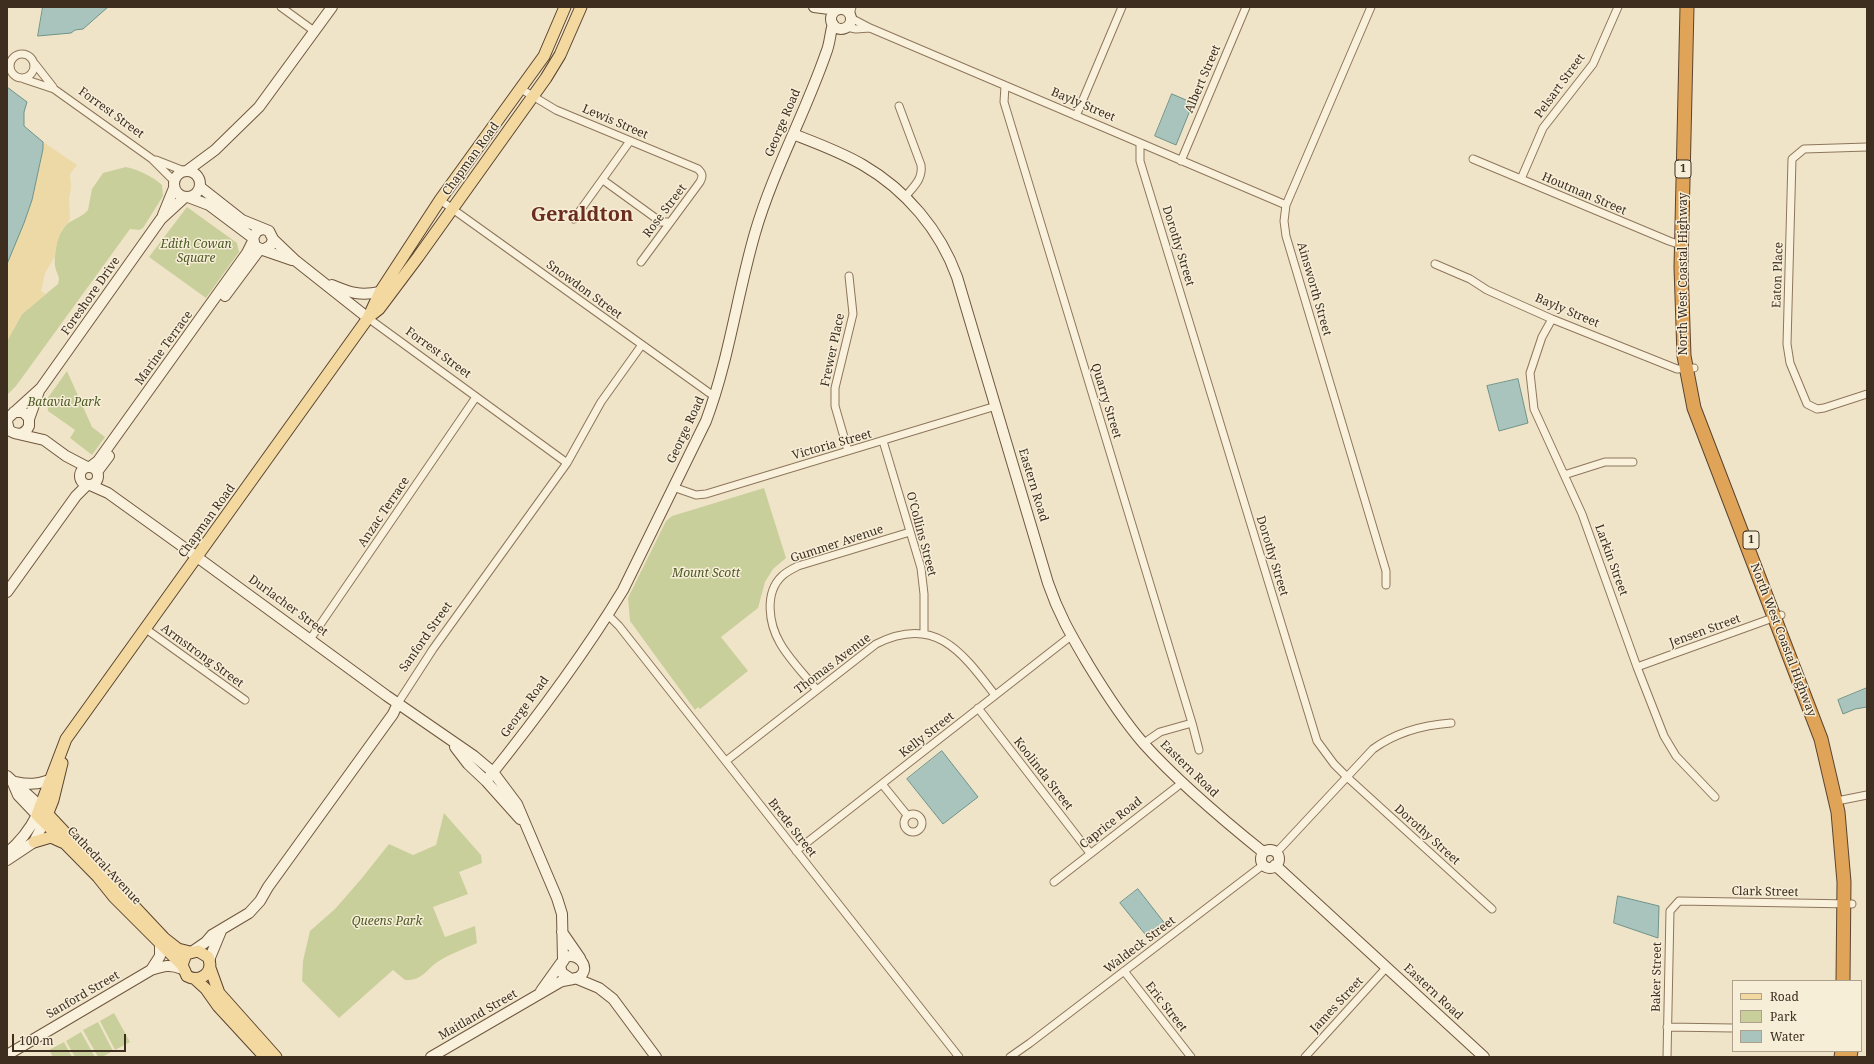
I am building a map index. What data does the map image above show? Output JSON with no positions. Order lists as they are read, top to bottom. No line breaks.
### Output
{"streets":{"highway":["1","North West Coastal Highway"],"main road":["Chapman Road","Cathedral Avenue"],"street":["Albert Street","Pelsart Street","Bayly Street","Forrest Street","Lewis Street","George Road","Houtman Street","Rose Street","Dorothy Street","Eaton Place","Ainsworth Street","Snowdon Street","Foreshore Drive","Marine Terrace","Frewer Place","Quarry Street","Victoria Street","Eastern Road","Anzac Terrace","O'Collins Street","Gummer Avenue","Larkin Street","Durlacher Street","Jensen Street","Sanford Street","Armstrong Street","Thomas Avenue","Kelly Street","Koolinda Street","Caprice Road","Brede Street","Clark Street","Waldeck Street","Baker Street","James Street","Eric Street","Maitland Street"]},"crossings":[["Albert Street","Bayly Street"],["Pelsart Street","Houtman Street"],["Bayly Street","George Road"],["Bayly Street","Dorothy Street"],["Bayly Street","North West Coastal Highway"],["Bayly Street","Ainsworth Street"],["Bayly Street","Quarry Street"],["Bayly Street","Larkin Street"],["Forrest Street","Chapman Road"],["Forrest Street","Foreshore Drive"],["Forrest Street","Marine Terrace"],["Forrest Street","Anzac Terrace"],["Forrest Street","Sanford Street"],["Lewis Street","Chapman Road"],["Lewis Street","Rose Street"],["George Road","Snowdon Street"],["George Road","Victoria Street"],["George Road","Eastern Road"],["George Road","Durlacher Street"],["George Road","Brede Street"],["Chapman Road","Snowdon Street"],["Chapman Road","Durlacher Street"],["Chapman Road","Armstrong Street"],["Chapman Road","Cathedral Avenue"],["Houtman Street","North West Coastal Highway"],["North West Coastal Highway","Jensen Street"],["North West Coastal Highway","Clark Street"],["Snowdon Street","Sanford Street"],["Foreshore Drive","Durlacher Street"],["Marine Terrace","Durlacher Street"],["Frewer Place","Victoria Street"],["Victoria Street","Eastern Road"],["Victoria Street","O'Collins Street"],["Eastern Road","Kelly Street"],["Eastern Road","Caprice Road"],["Eastern Road","Waldeck Street"],["Eastern Road","James Street"],["Anzac Terrace","Durlacher Street"],["O'Collins Street","Gummer Avenue"],["O'Collins Street","Thomas Avenue"],["Gummer Avenue","Thomas Avenue"],["Larkin Street","Jensen Street"],["Durlacher Street","Sanford Street"],["Durlacher Street","Maitland Street"],["Sanford Street","Cathedral Avenue"],["Thomas Avenue","Kelly Street"],["Thomas Avenue","Brede Street"],["Kelly Street","Koolinda Street"],["Kelly Street","Brede Street"],["Koolinda Street","Caprice Road"],["Clark Street","Baker Street"],["Waldeck Street","Eric Street"]],"districts":["Geraldton"],"parks":["Edith Cowan Square","Batavia Park","Mount Scott","Queens Park"],"legend":["Road","Park","Water"],"scale_bar":"100 m"}
